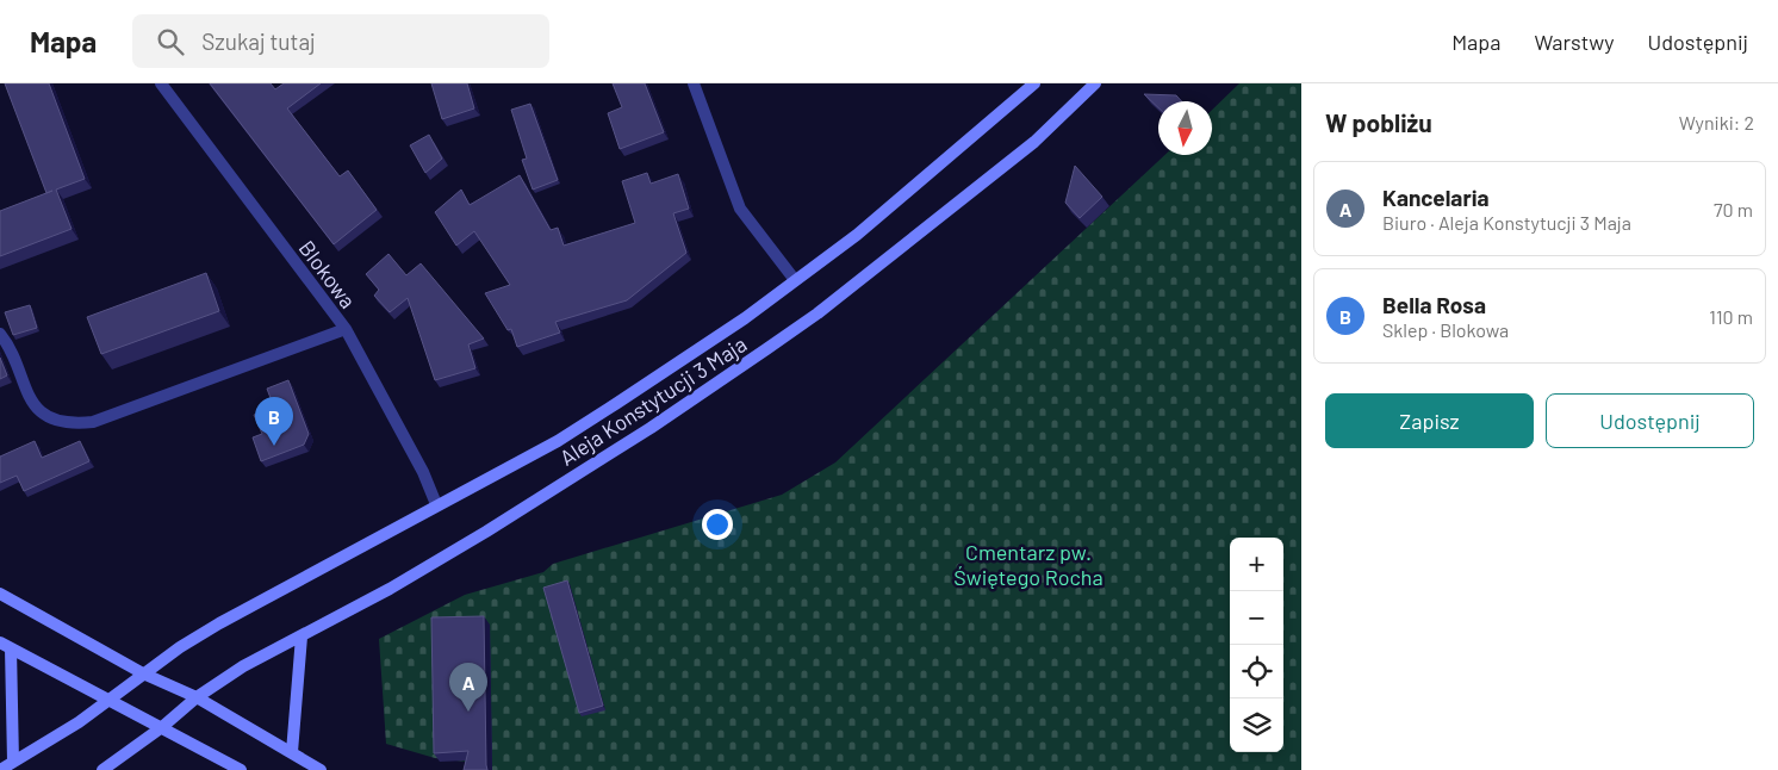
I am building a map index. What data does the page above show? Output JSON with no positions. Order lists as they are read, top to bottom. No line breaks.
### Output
{"streets":{"main road":["Aleja Konstytucji 3 Maja"],"street":["Blokowa"]},"crossings":[["Blokowa","Aleja Konstytucji 3 Maja"]],"parks":["Cmentarz pw. Świętego Rocha"],"north":"bottom","page":{"header":"Mapa","search":"Szukaj tutaj","nav":["Mapa","Warstwy","Udostępnij"],"heading":["W pobliżu","Wyniki: 2"],"list":[{"mark":"A","name":"Kancelaria","note":"Biuro · Aleja Konstytucji 3 Maja","value":"70 m"},{"mark":"B","name":"Bella Rosa","note":"Sklep · Blokowa","value":"110 m"}],"buttons":["Zapisz","Udostępnij"],"pins":["B","A"],"map_buttons":["+","−"]}}
